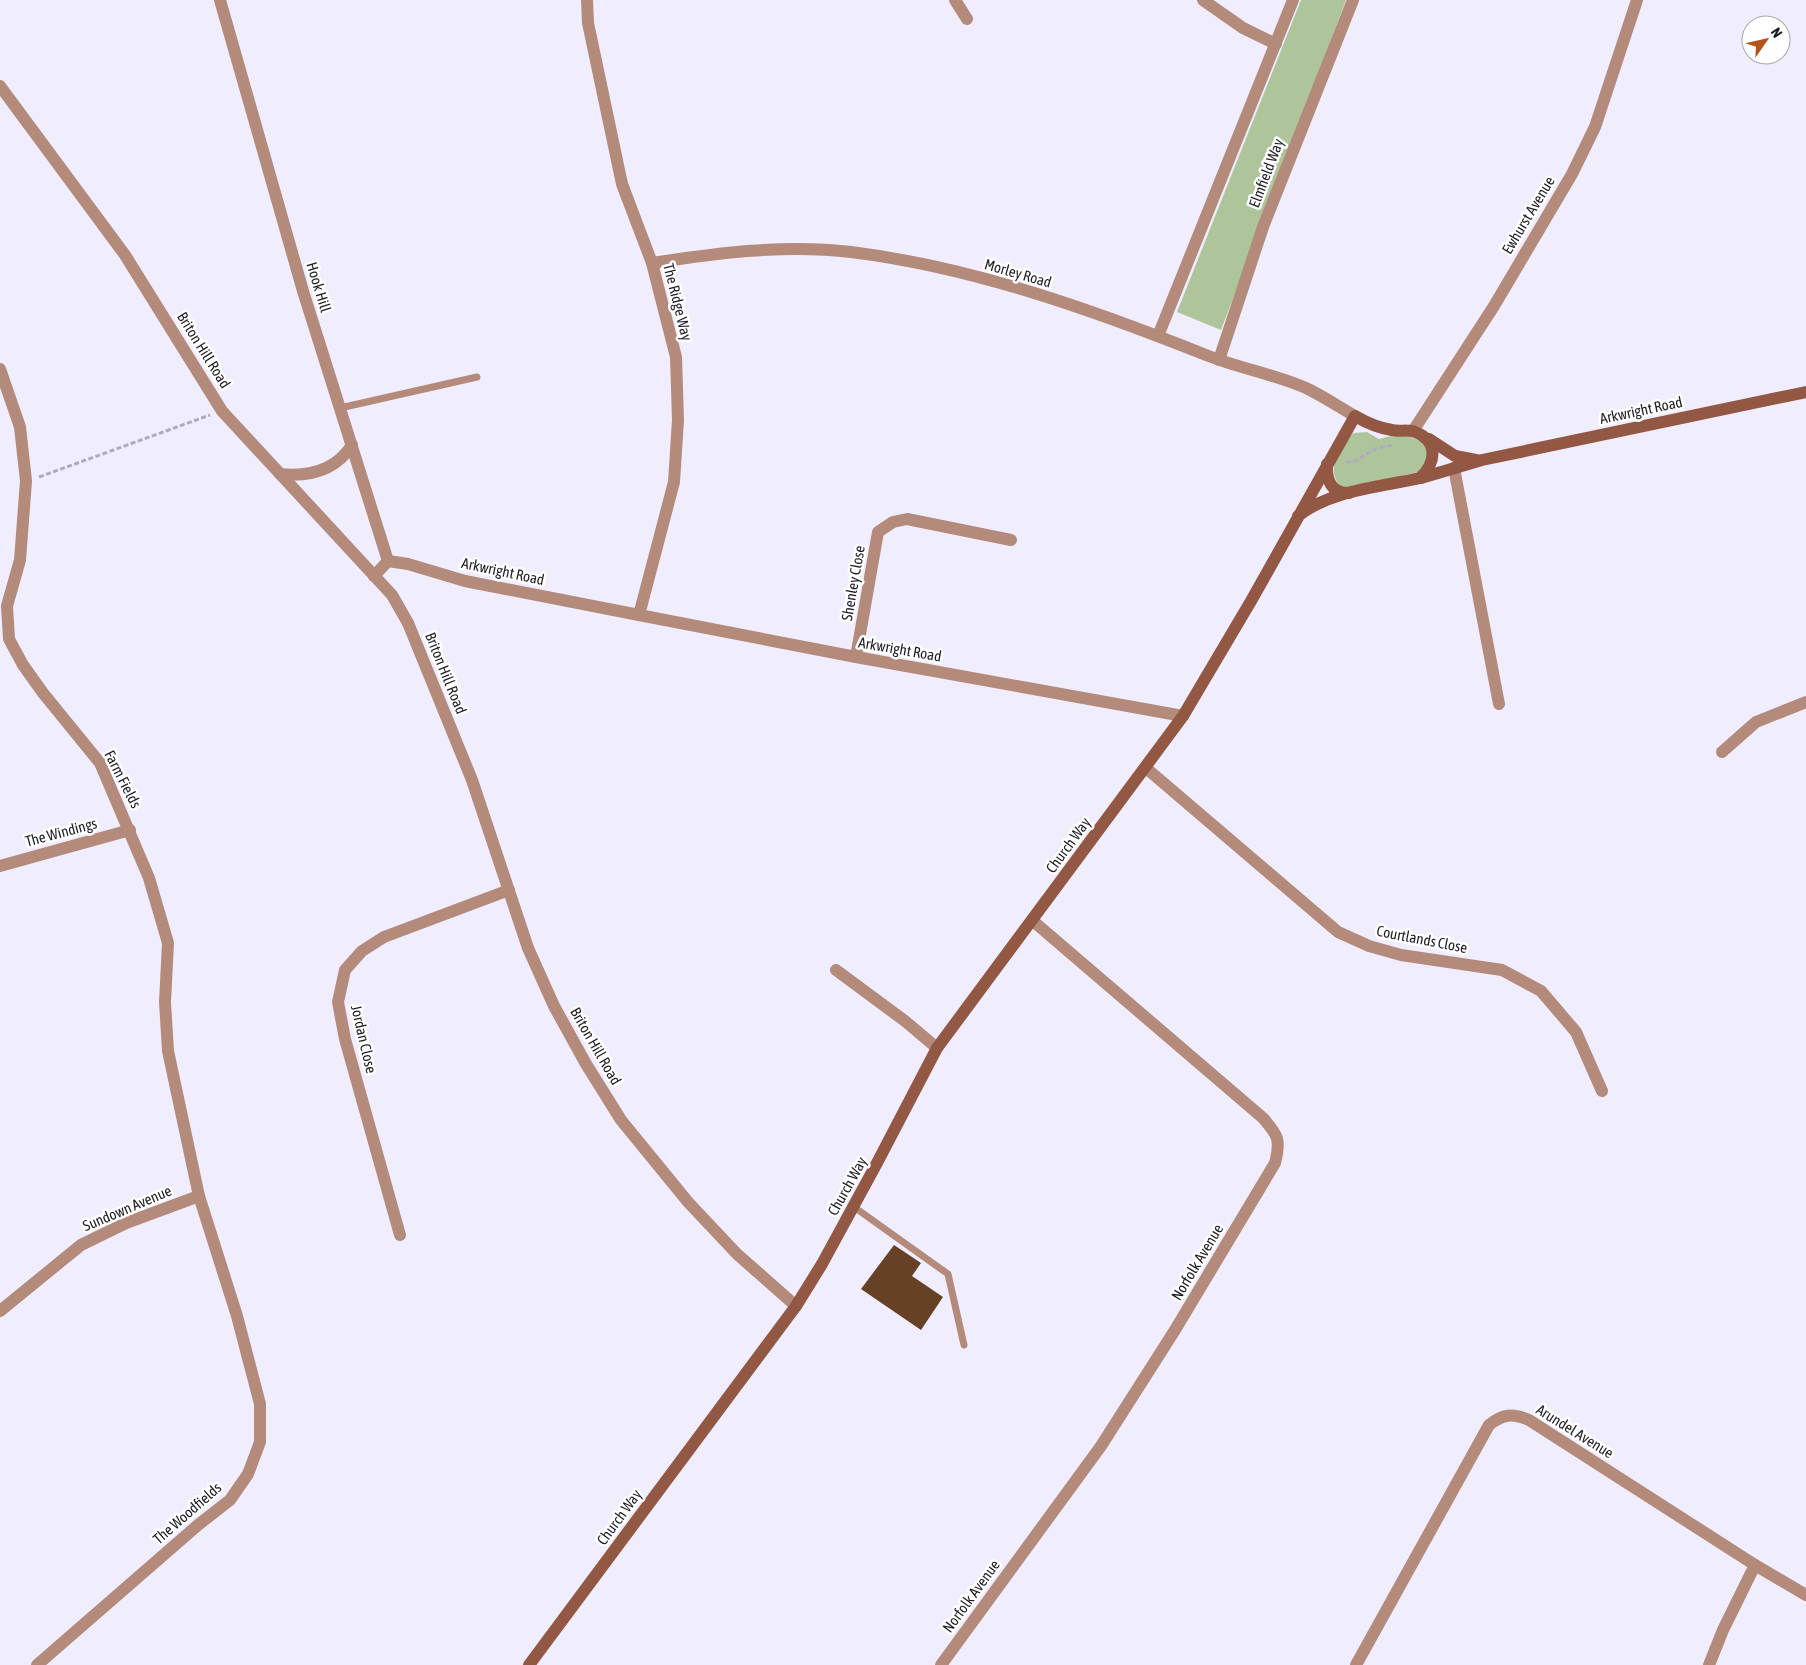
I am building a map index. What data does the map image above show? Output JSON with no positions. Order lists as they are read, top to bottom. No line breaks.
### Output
{"streets":{"street":["Elmfield Way","Ewhurst Avenue","Morley Road","Hook Hill","The Ridge Way","Briton Hill Road","Arkwright Road","Shenley Close","Farm Fields","The Windings","Church Way","Courtlands Close","Jordan Close","Sundown Avenue","Norfolk Avenue","Arundel Avenue","The Woodfields"]},"crossings":[["Elmfield Way","Morley Road"],["Ewhurst Avenue","Arkwright Road"],["Morley Road","The Ridge Way"],["Morley Road","Arkwright Road"],["Hook Hill","Arkwright Road"],["The Ridge Way","Arkwright Road"],["Briton Hill Road","Church Way"],["Briton Hill Road","Jordan Close"],["Arkwright Road","Shenley Close"],["Arkwright Road","Church Way"],["Farm Fields","The Windings"],["Farm Fields","Sundown Avenue"],["Farm Fields","The Woodfields"],["Church Way","Courtlands Close"],["Church Way","Norfolk Avenue"],["Sundown Avenue","The Woodfields"]],"north":"top right"}
